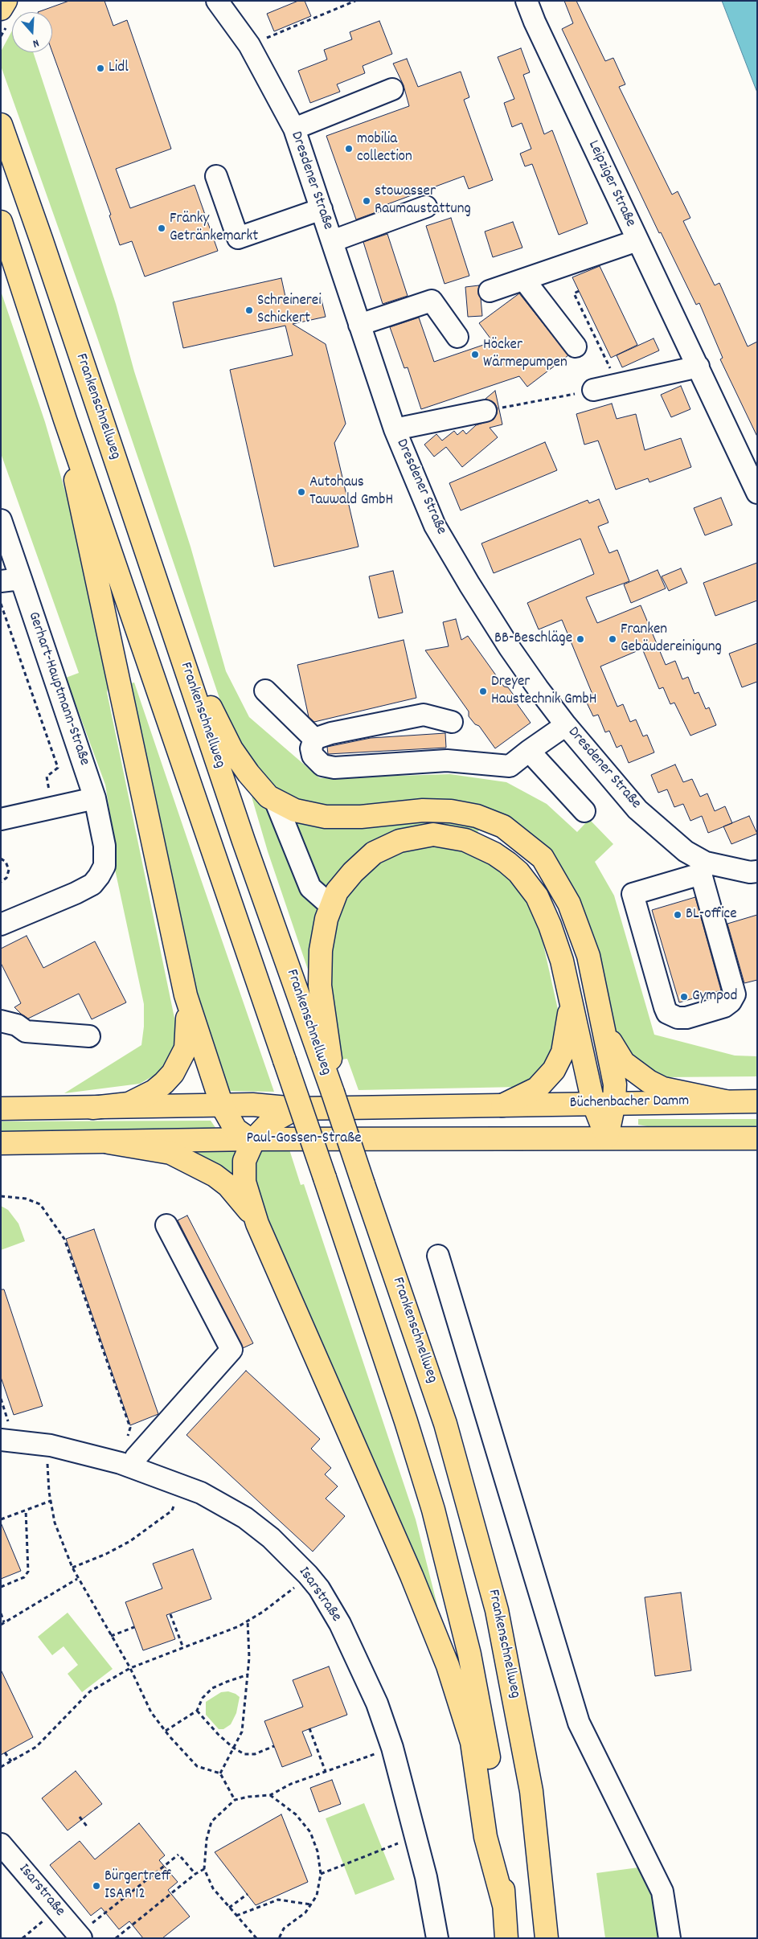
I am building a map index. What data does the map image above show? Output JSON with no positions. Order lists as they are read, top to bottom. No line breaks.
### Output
{"streets":{"main road":["Frankenschnellweg","Büchenbacher Damm","Paul-Gossen-Straße"],"street":["Dresdener Straße","Leipziger Straße","Gerhart-Hauptmann-Straße","Isarstraße"]},"crossings":[["Büchenbacher Damm","Paul-Gossen-Straße"]],"places":["Lidl","mobilia collection","stowasser Raumaustattung","Fränky Getränkemarkt","Schreinerei Schickert","Höcker Wärmepumpen","Autohaus Tauwald GmbH","BB-Beschläge","Franken Gebäudereinigung","Dreyer Haustechnik GmbH","BL-office","Gympod","Bürgertreff ISAR 12"],"north":"bottom"}
